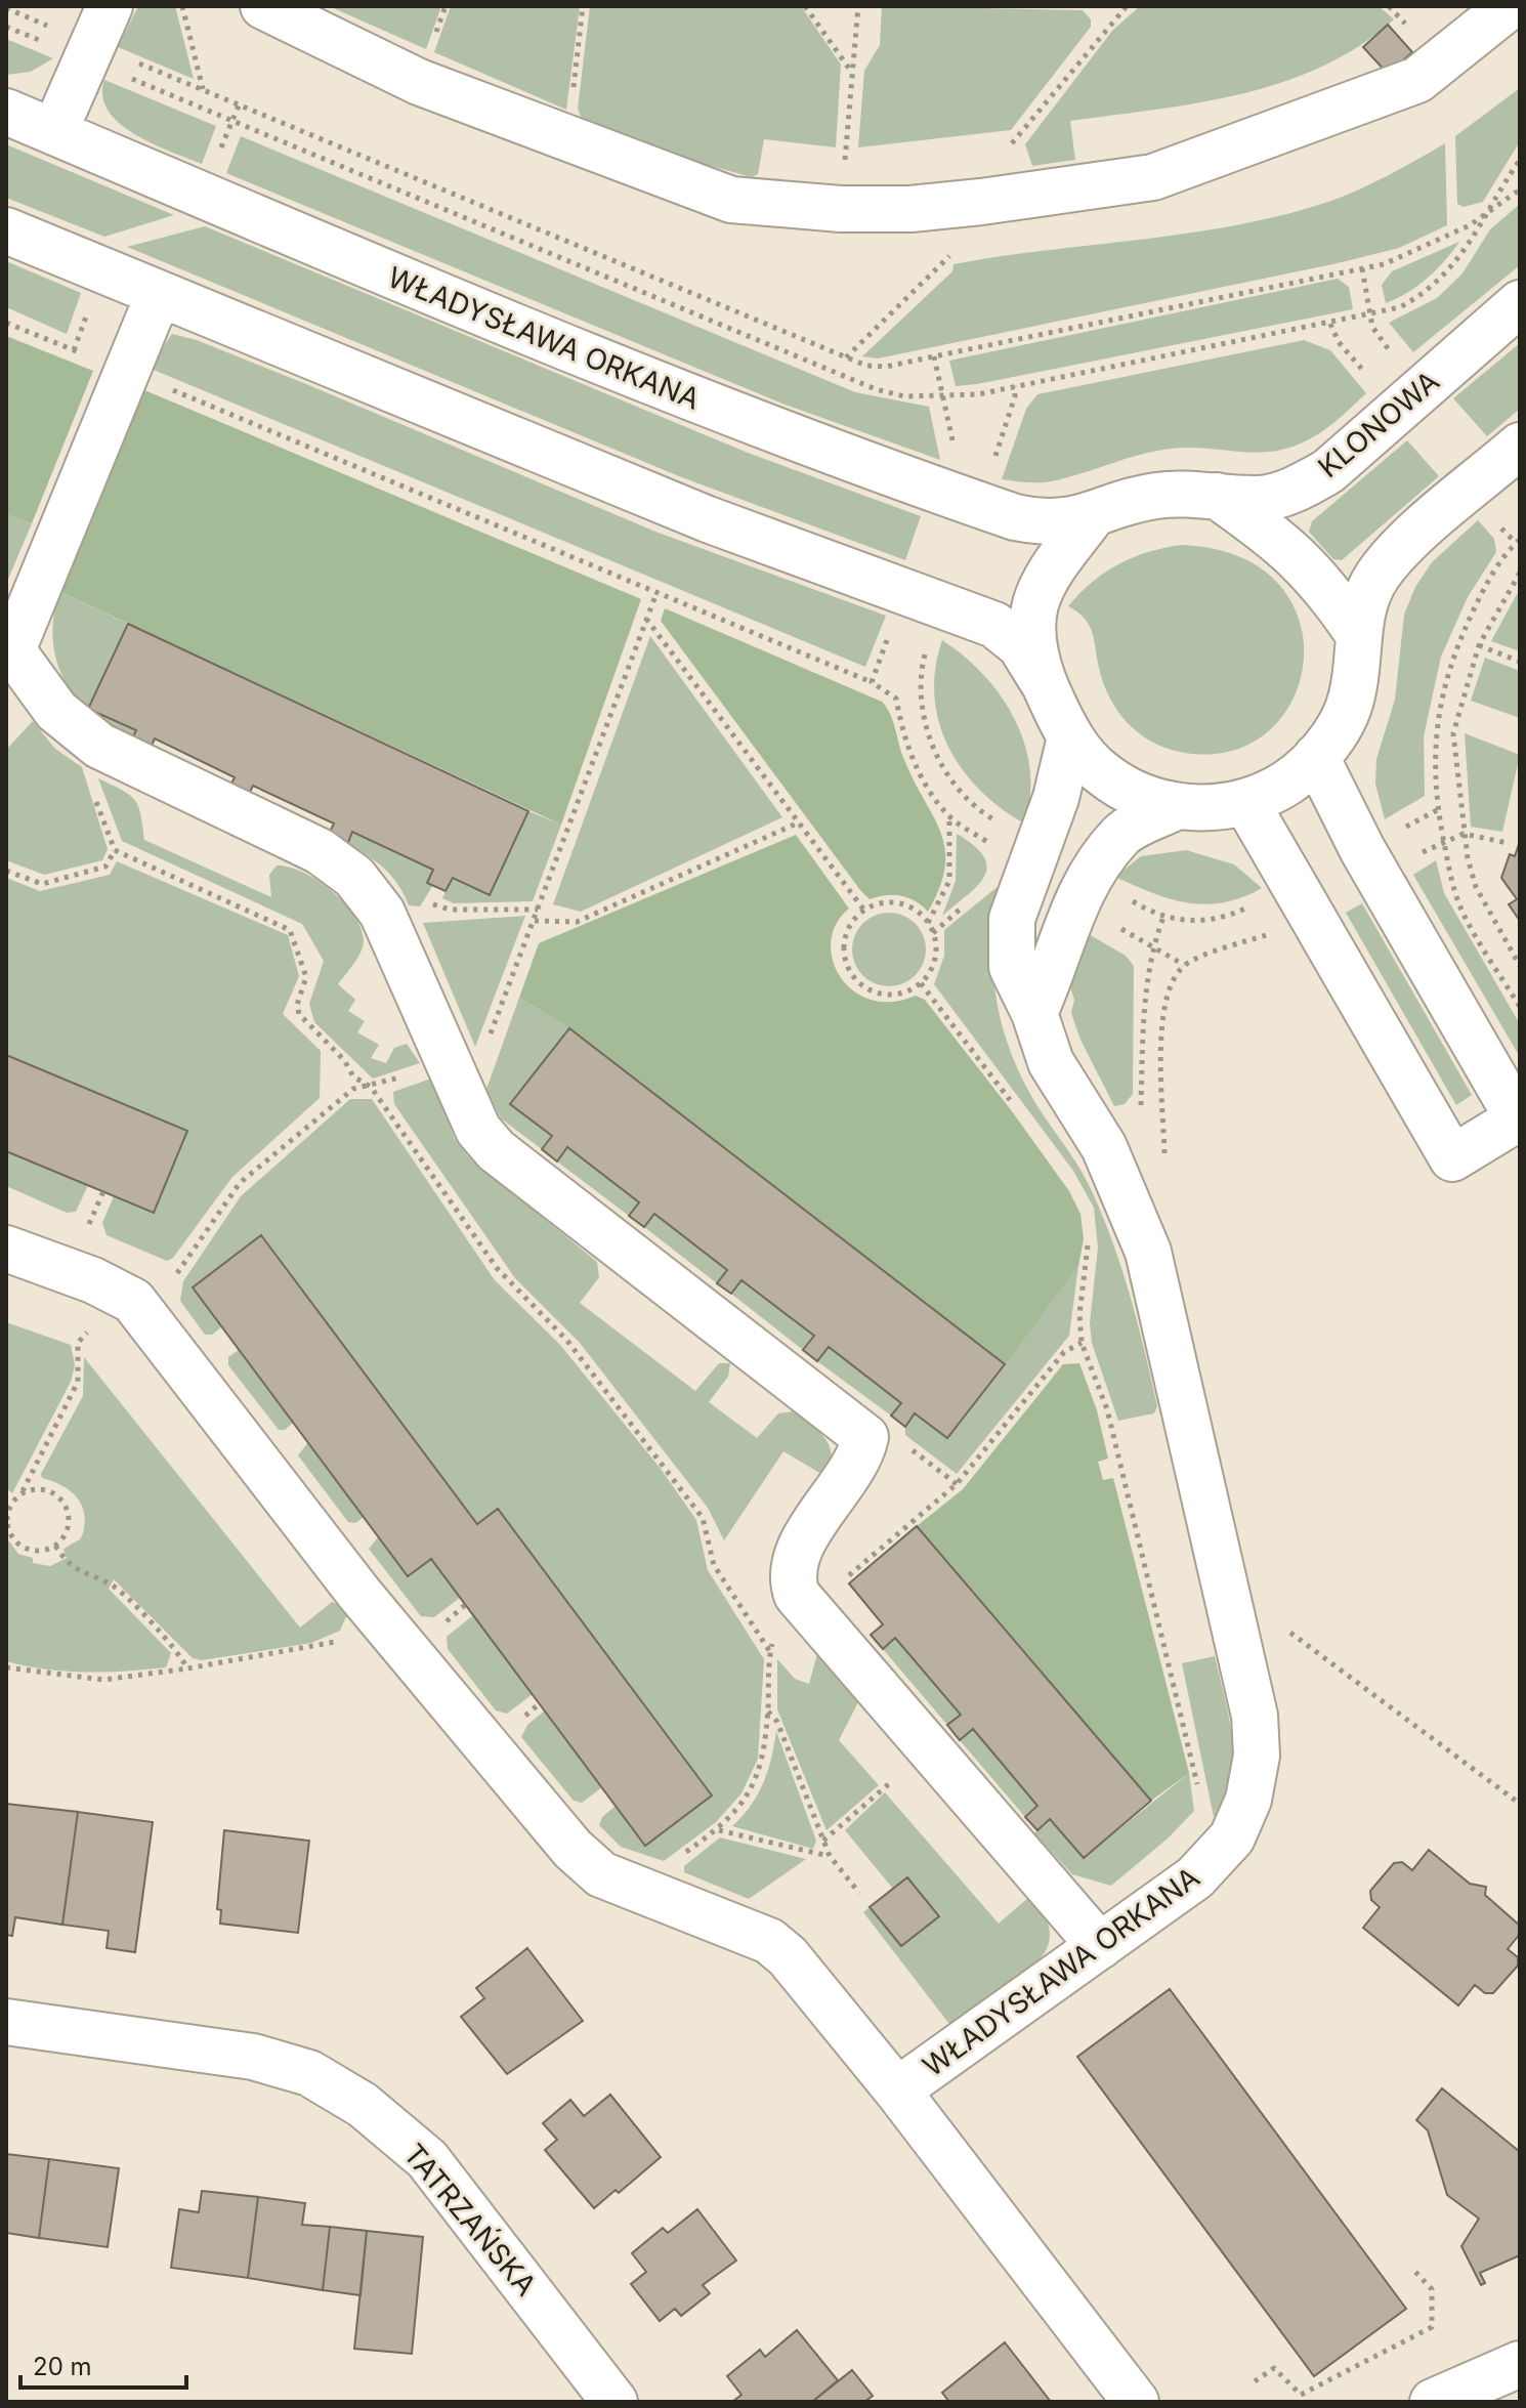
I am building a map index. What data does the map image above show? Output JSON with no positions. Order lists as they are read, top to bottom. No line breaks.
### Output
{"streets":{"street":["WŁADYSŁAWA ORKANA","KLONOWA","TATRZAŃSKA"]},"crossings":[["WŁADYSŁAWA ORKANA","KLONOWA"]],"scale_bar":"20 m"}
